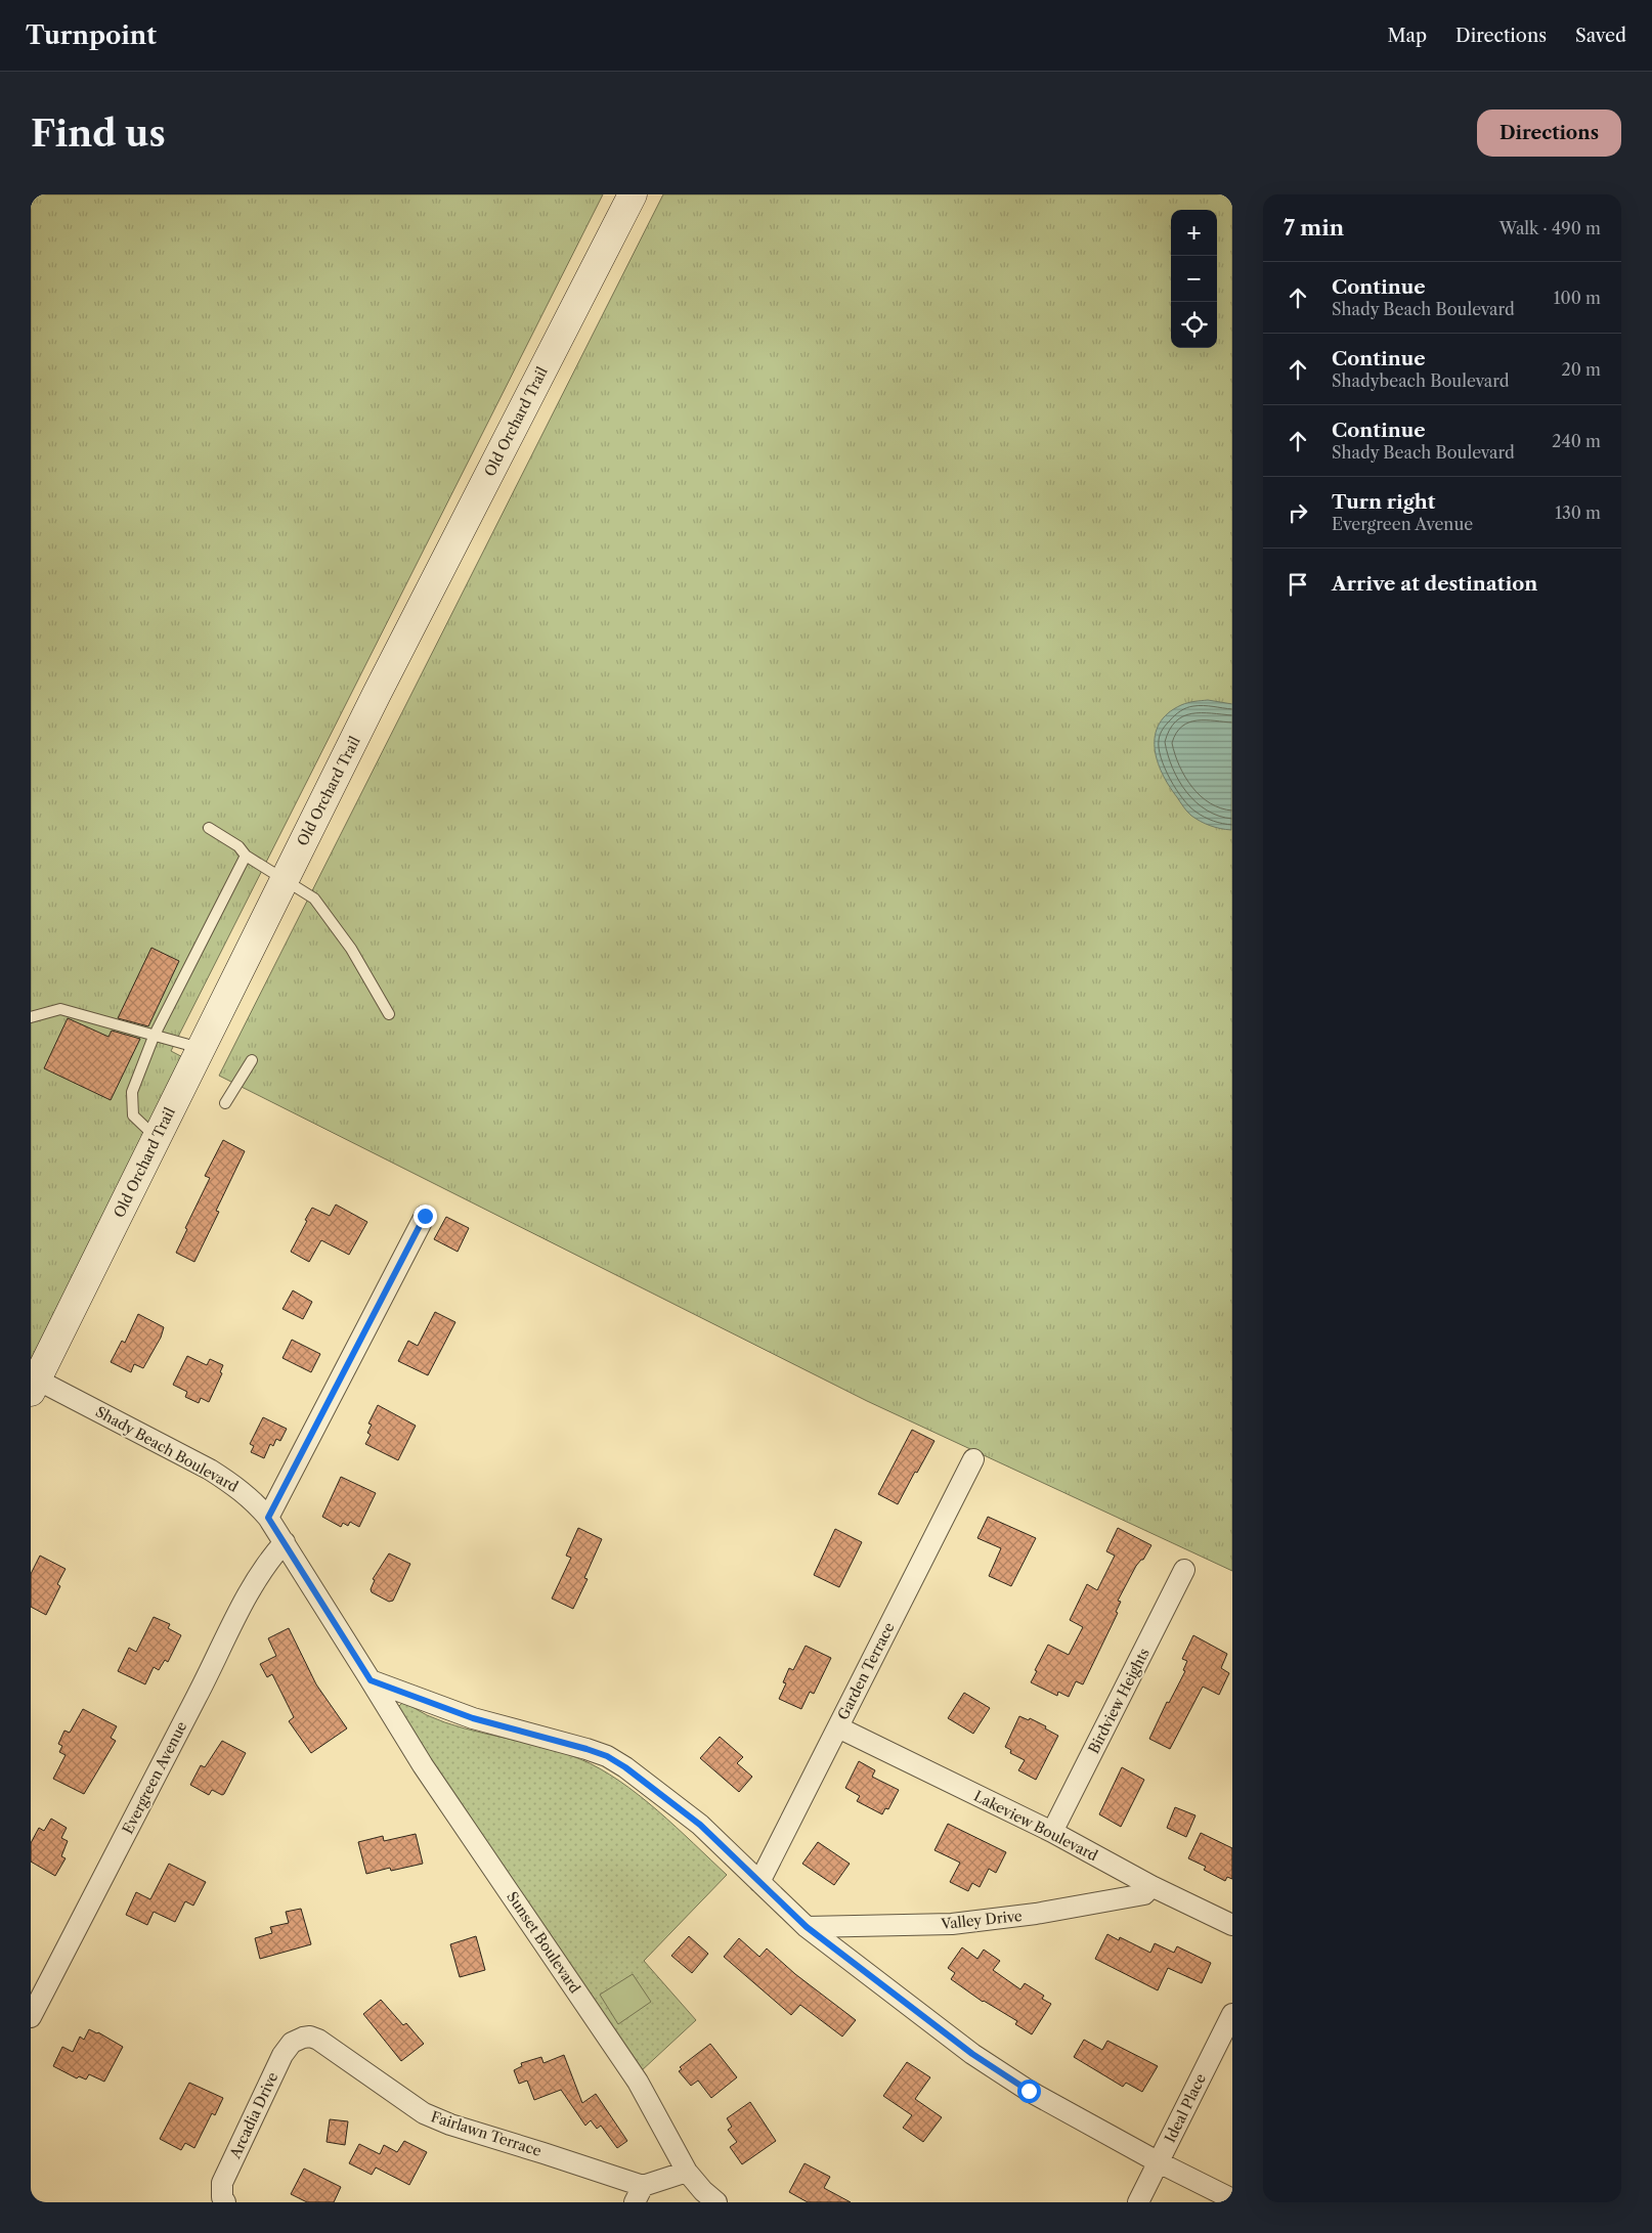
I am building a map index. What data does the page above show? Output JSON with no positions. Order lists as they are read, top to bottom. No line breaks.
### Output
{"streets":{"street":["Old Orchard Trail","Shady Beach Boulevard","Garden Terrace","Birdview Heights","Evergreen Avenue","Lakeview Boulevard","Valley Drive","Sunset Boulevard","Ideal Place","Arcadia Drive","Fairlawn Terrace"]},"crossings":[["Old Orchard Trail","Shady Beach Boulevard"],["Shady Beach Boulevard","Evergreen Avenue"],["Shady Beach Boulevard","Sunset Boulevard"],["Garden Terrace","Lakeview Boulevard"],["Birdview Heights","Lakeview Boulevard"],["Lakeview Boulevard","Valley Drive"],["Sunset Boulevard","Fairlawn Terrace"],["Arcadia Drive","Fairlawn Terrace"]],"page":{"header":"Turnpoint","nav":["Map","Directions","Saved"],"buttons":"Directions","title":"Find us","heading":["7 min","Walk · 490 m"],"map_buttons":["+","−"],"list":[["Continue","Shady Beach Boulevard","100 m"],["Continue","Shadybeach Boulevard","20 m"],["Continue","Shady Beach Boulevard","240 m"],["Turn right","Evergreen Avenue","130 m"],"Arrive at destination"]}}
